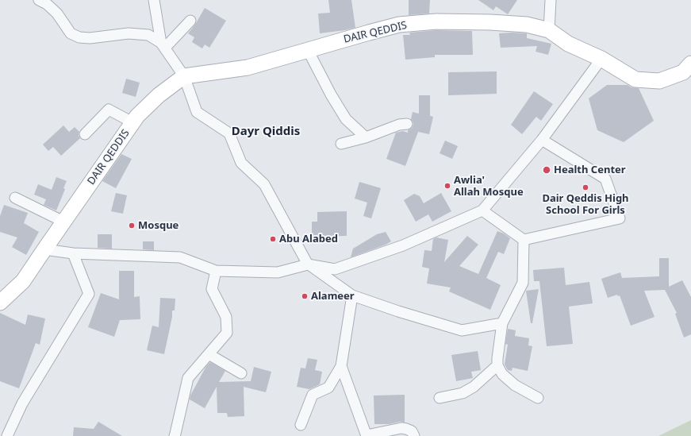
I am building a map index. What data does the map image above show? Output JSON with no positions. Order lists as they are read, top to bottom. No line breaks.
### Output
{"streets":{"main road":["DAIR QEDDIS"]},"districts":["Dayr Qiddis"],"places":["Health Center","Awlia' Allah Mosque","Dair Qeddis High School For Girls","Mosque","Abu Alabed","Alameer"]}
